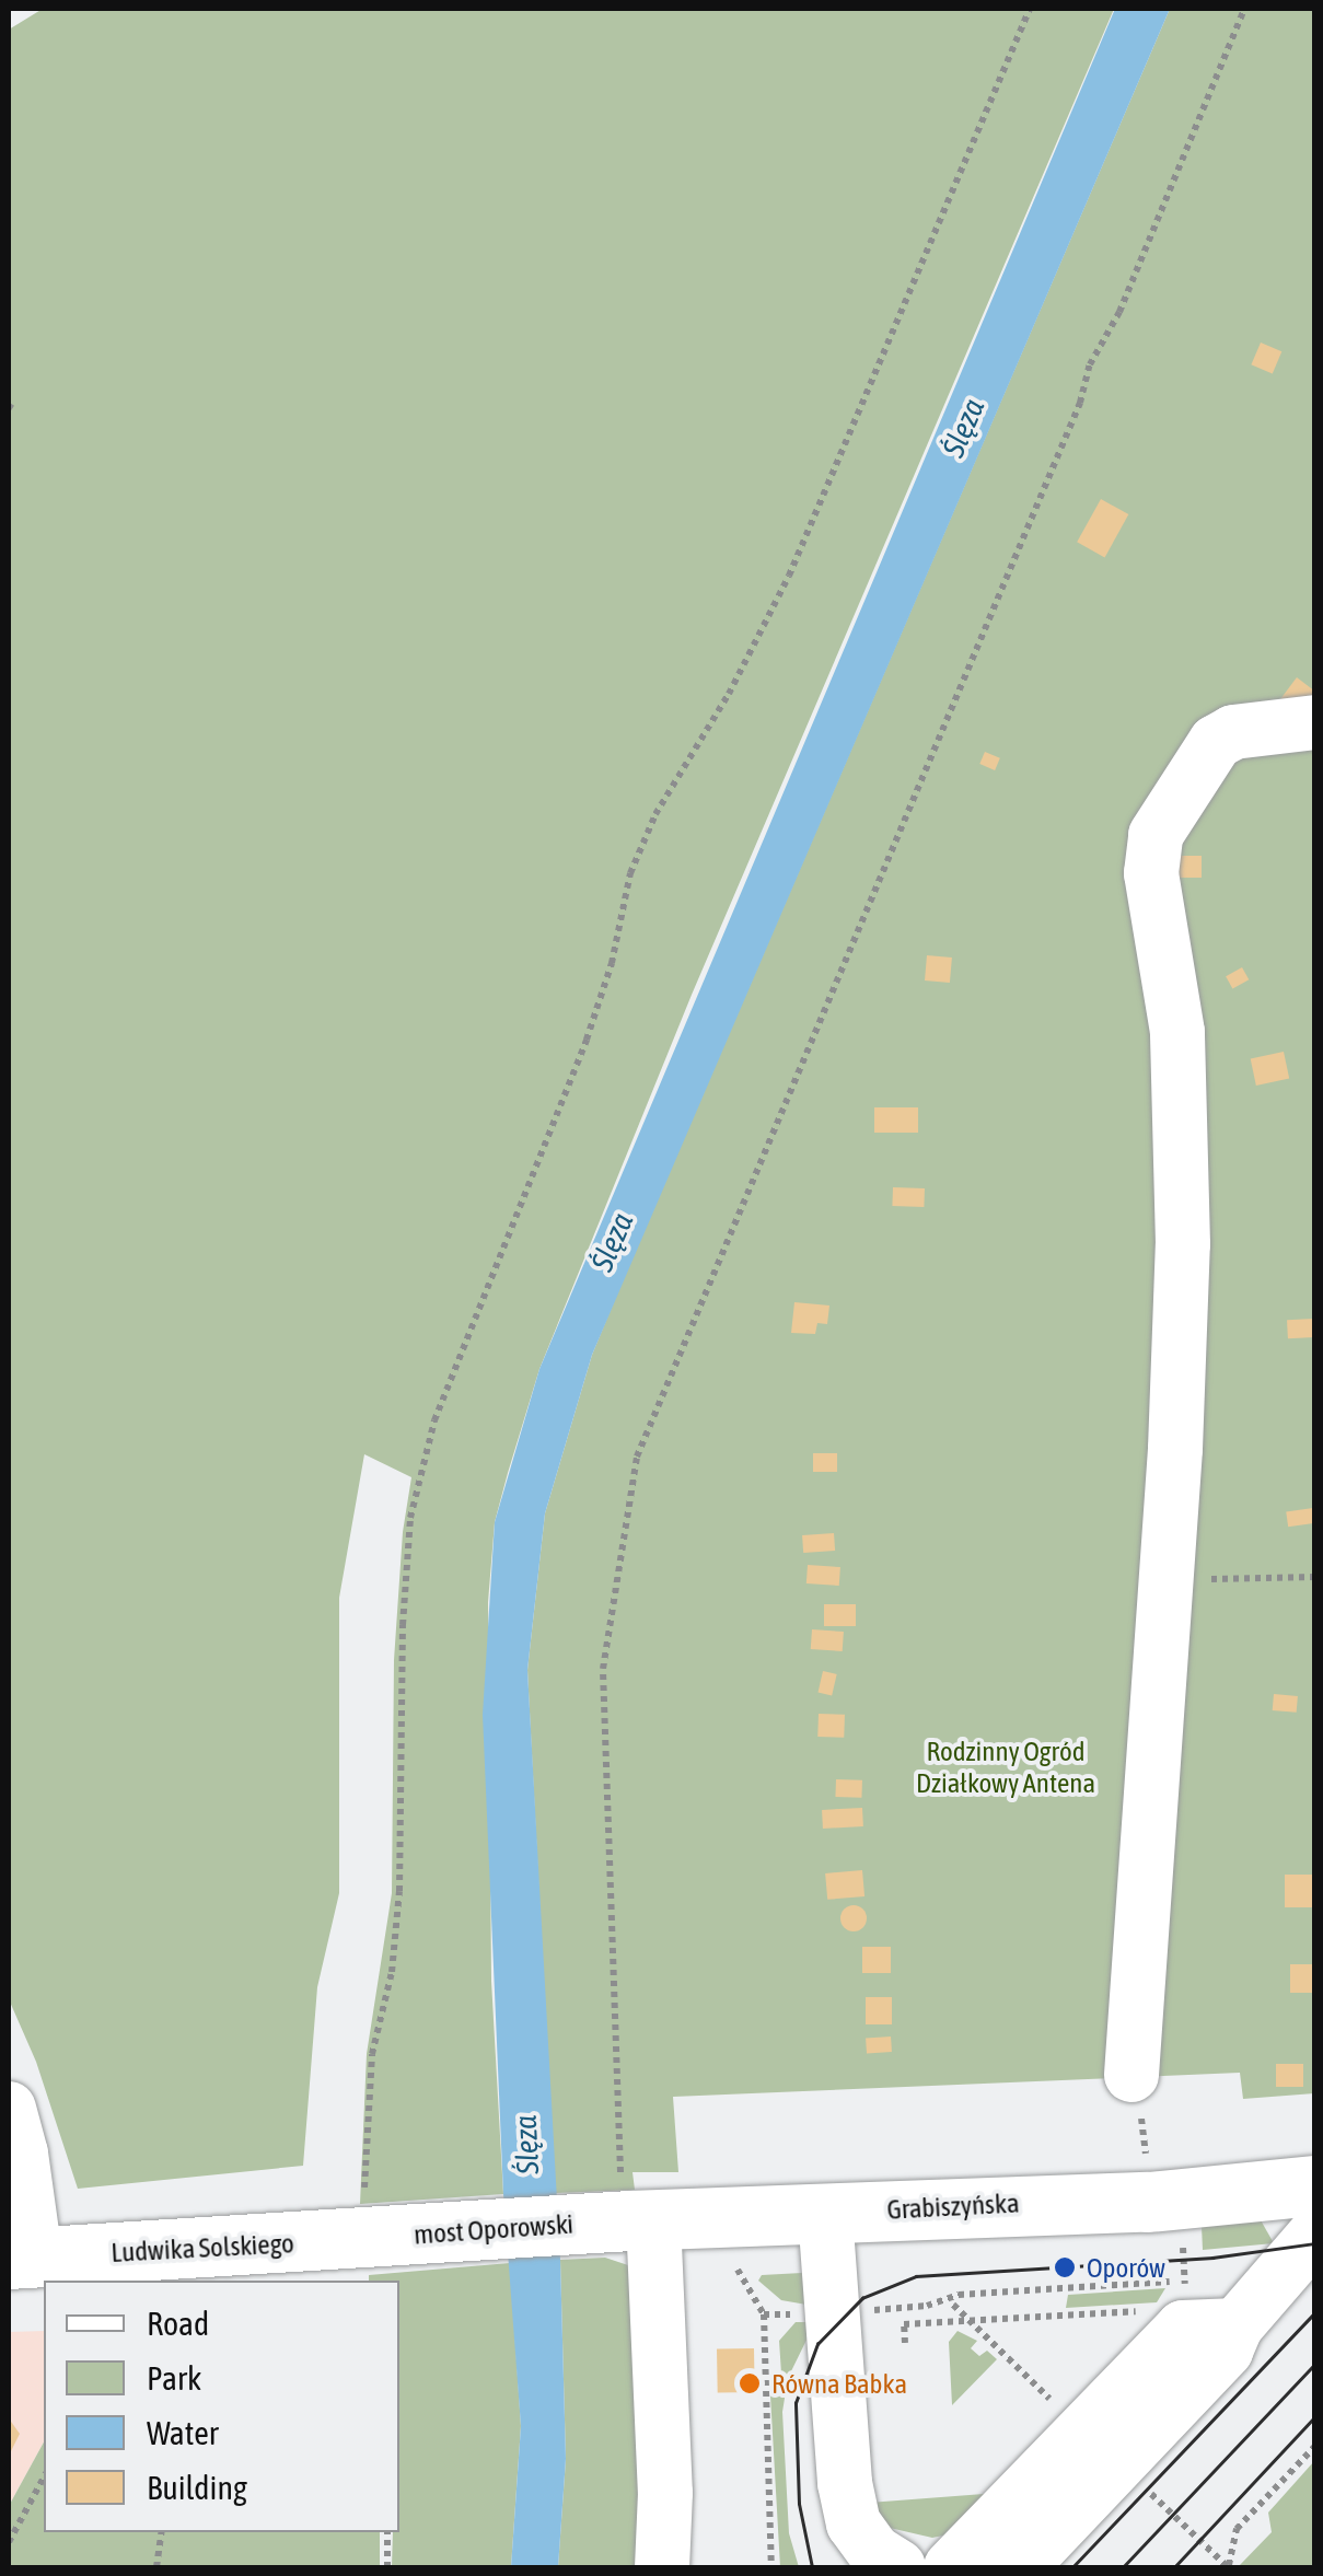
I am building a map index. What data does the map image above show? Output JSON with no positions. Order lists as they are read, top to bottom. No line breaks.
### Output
{"streets":{"main road":["Grabiszyńska","most Oporowski","Ludwika Solskiego"]},"crossings":[["Grabiszyńska","most Oporowski"],["most Oporowski","Ludwika Solskiego"]],"water":["Ślęza"],"parks":["Rodzinny Ogród Działkowy Antena"],"places":["Oporów","Równa Babka"],"legend":["Road","Park","Water","Building"]}
